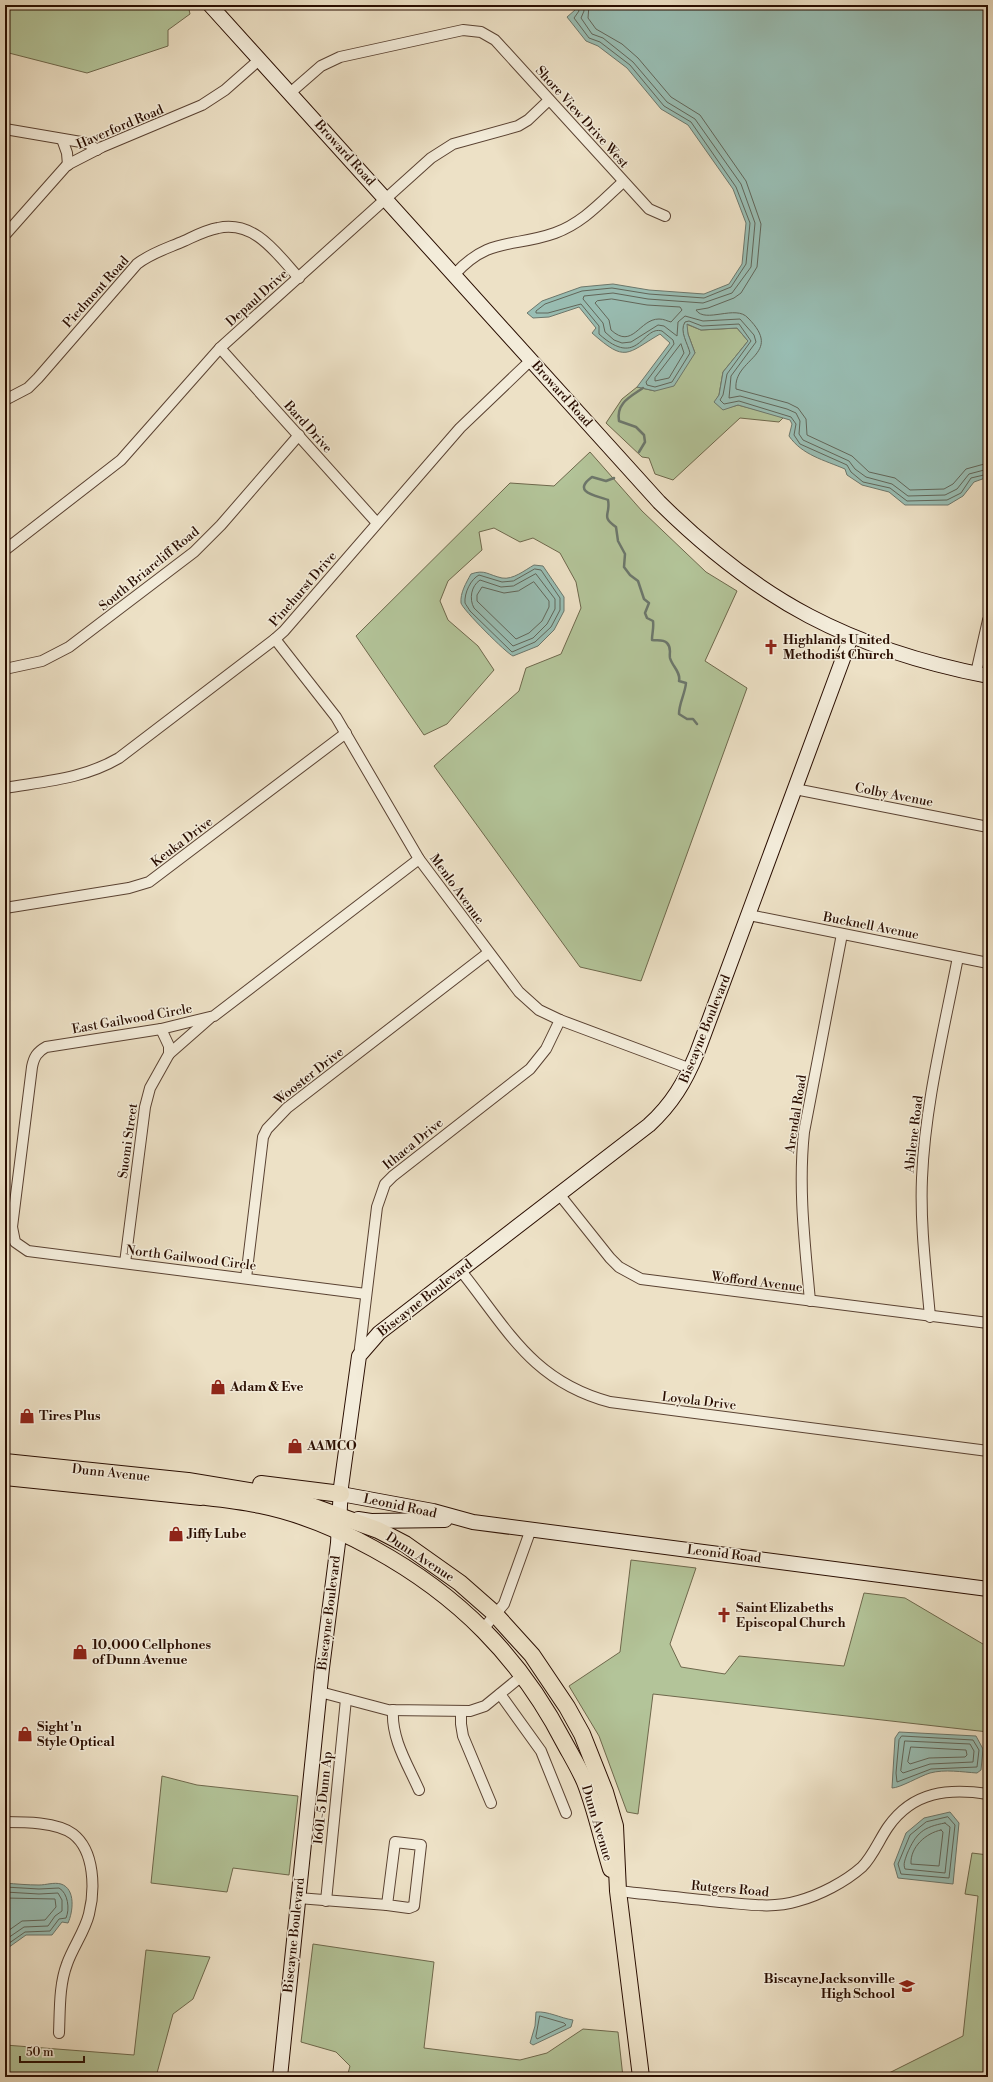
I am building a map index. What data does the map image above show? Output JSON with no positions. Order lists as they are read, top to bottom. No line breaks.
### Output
{"streets":{"main road":["Dunn Avenue"],"street":["Shore View Drive West","Haverford Road","Broward Road","Piedmont Road","Depaul Drive","Bard Drive","South Briarcliff Road","Pinehurst Drive","Colby Avenue","Keuka Drive","Menlo Avenue","Bucknell Avenue","East Gailwood Circle","Biscayne Boulevard","Wooster Drive","Arendal Road","Abilene Road","Suomi Street","Ithaca Drive","North Gailwood Circle","Wofford Avenue","Loyola Drive","Leonid Road","1601-5 Dunn Ap","Rutgers Road"]},"crossings":[["Shore View Drive West","Broward Road"],["Shore View Drive West","Depaul Drive"],["Haverford Road","Broward Road"],["Broward Road","Depaul Drive"],["Broward Road","Pinehurst Drive"],["Broward Road","Biscayne Boulevard"],["Piedmont Road","Depaul Drive"],["Depaul Drive","Bard Drive"],["Bard Drive","South Briarcliff Road"],["Bard Drive","Pinehurst Drive"],["Pinehurst Drive","Menlo Avenue"],["Colby Avenue","Biscayne Boulevard"],["Keuka Drive","Menlo Avenue"],["Menlo Avenue","East Gailwood Circle"],["Menlo Avenue","Biscayne Boulevard"],["Menlo Avenue","Wooster Drive"],["Menlo Avenue","Ithaca Drive"],["Bucknell Avenue","Biscayne Boulevard"],["Bucknell Avenue","Arendal Road"],["Bucknell Avenue","Abilene Road"],["East Gailwood Circle","North Gailwood Circle"],["Biscayne Boulevard","Ithaca Drive"],["Biscayne Boulevard","Wofford Avenue"],["Biscayne Boulevard","Loyola Drive"],["Biscayne Boulevard","Dunn Avenue"],["Biscayne Boulevard","Leonid Road"],["Wooster Drive","North Gailwood Circle"],["Arendal Road","Wofford Avenue"],["Abilene Road","Wofford Avenue"],["Suomi Street","North Gailwood Circle"],["Ithaca Drive","North Gailwood Circle"],["Dunn Avenue","Leonid Road"],["Dunn Avenue","Rutgers Road"]],"places":{"church":["Highlands United Methodist Church","Saint Elizabeths Episcopal Church"],"shop":["Adam & Eve","Tires Plus","AAMCO","Jiffy Lube","10,000 Cellphones of Dunn Avenue","Sight 'n Style Optical"],"school or university":["Biscayne Jacksonville High School"]},"scale_bar":"50 m"}
